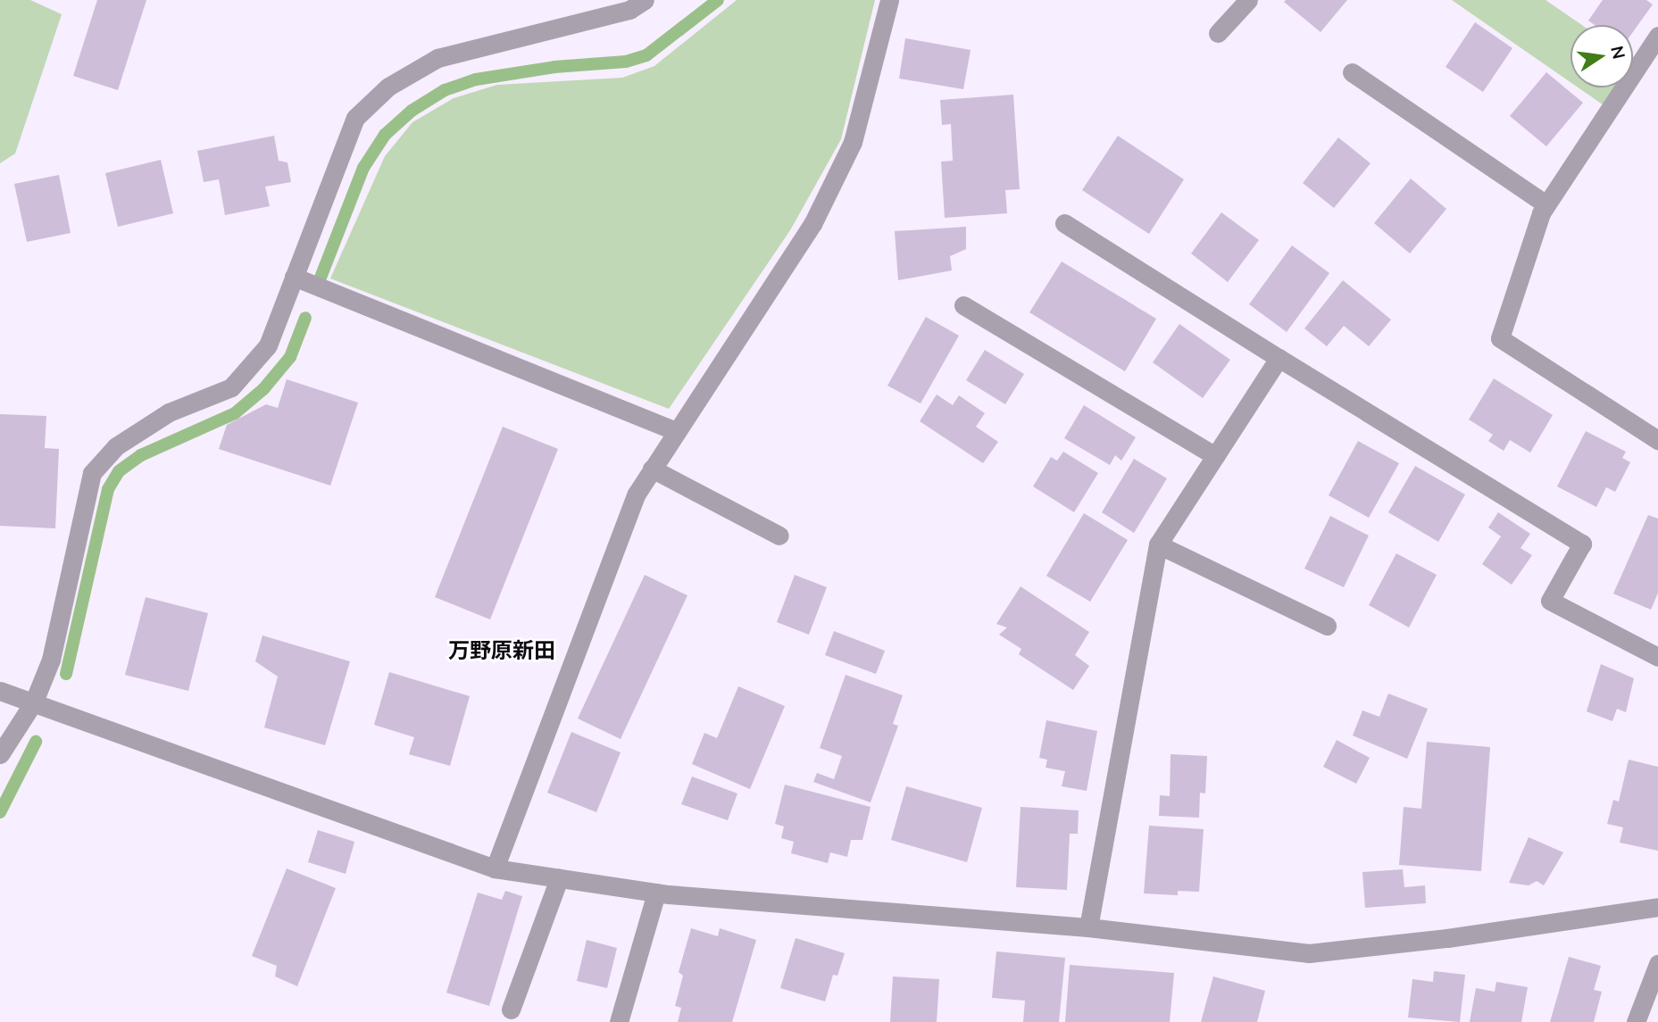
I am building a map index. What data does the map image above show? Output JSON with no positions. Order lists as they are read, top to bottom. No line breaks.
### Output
{"districts":["万野原新田"],"north":"right"}
